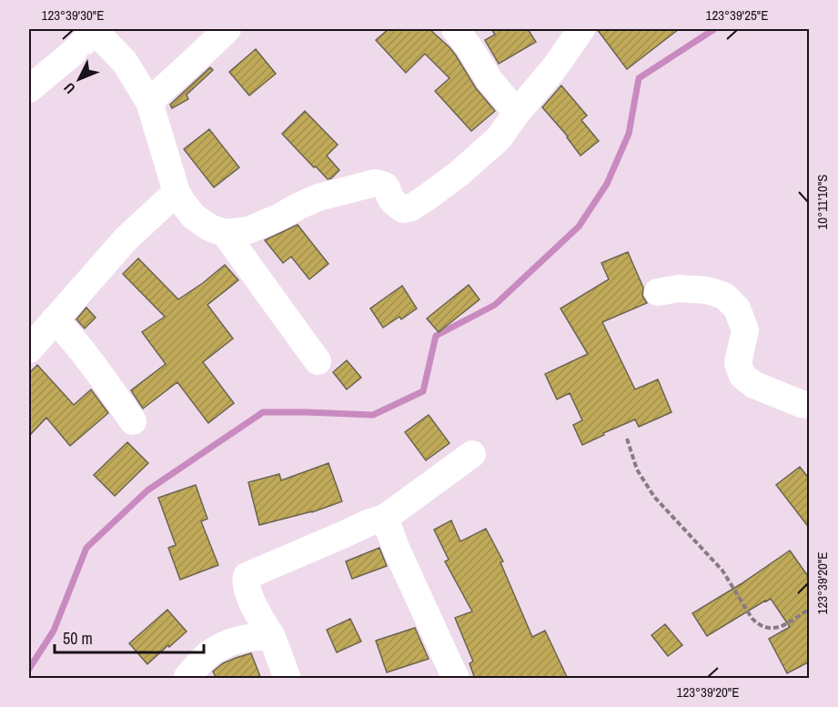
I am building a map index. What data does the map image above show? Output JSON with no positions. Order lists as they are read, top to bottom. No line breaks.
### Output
{"scale_bar":"50 m","north":"bottom left","coordinates":["123°39'30\"E","123°39'25\"E","10°11'10\"S","123°39'20\"E"]}
